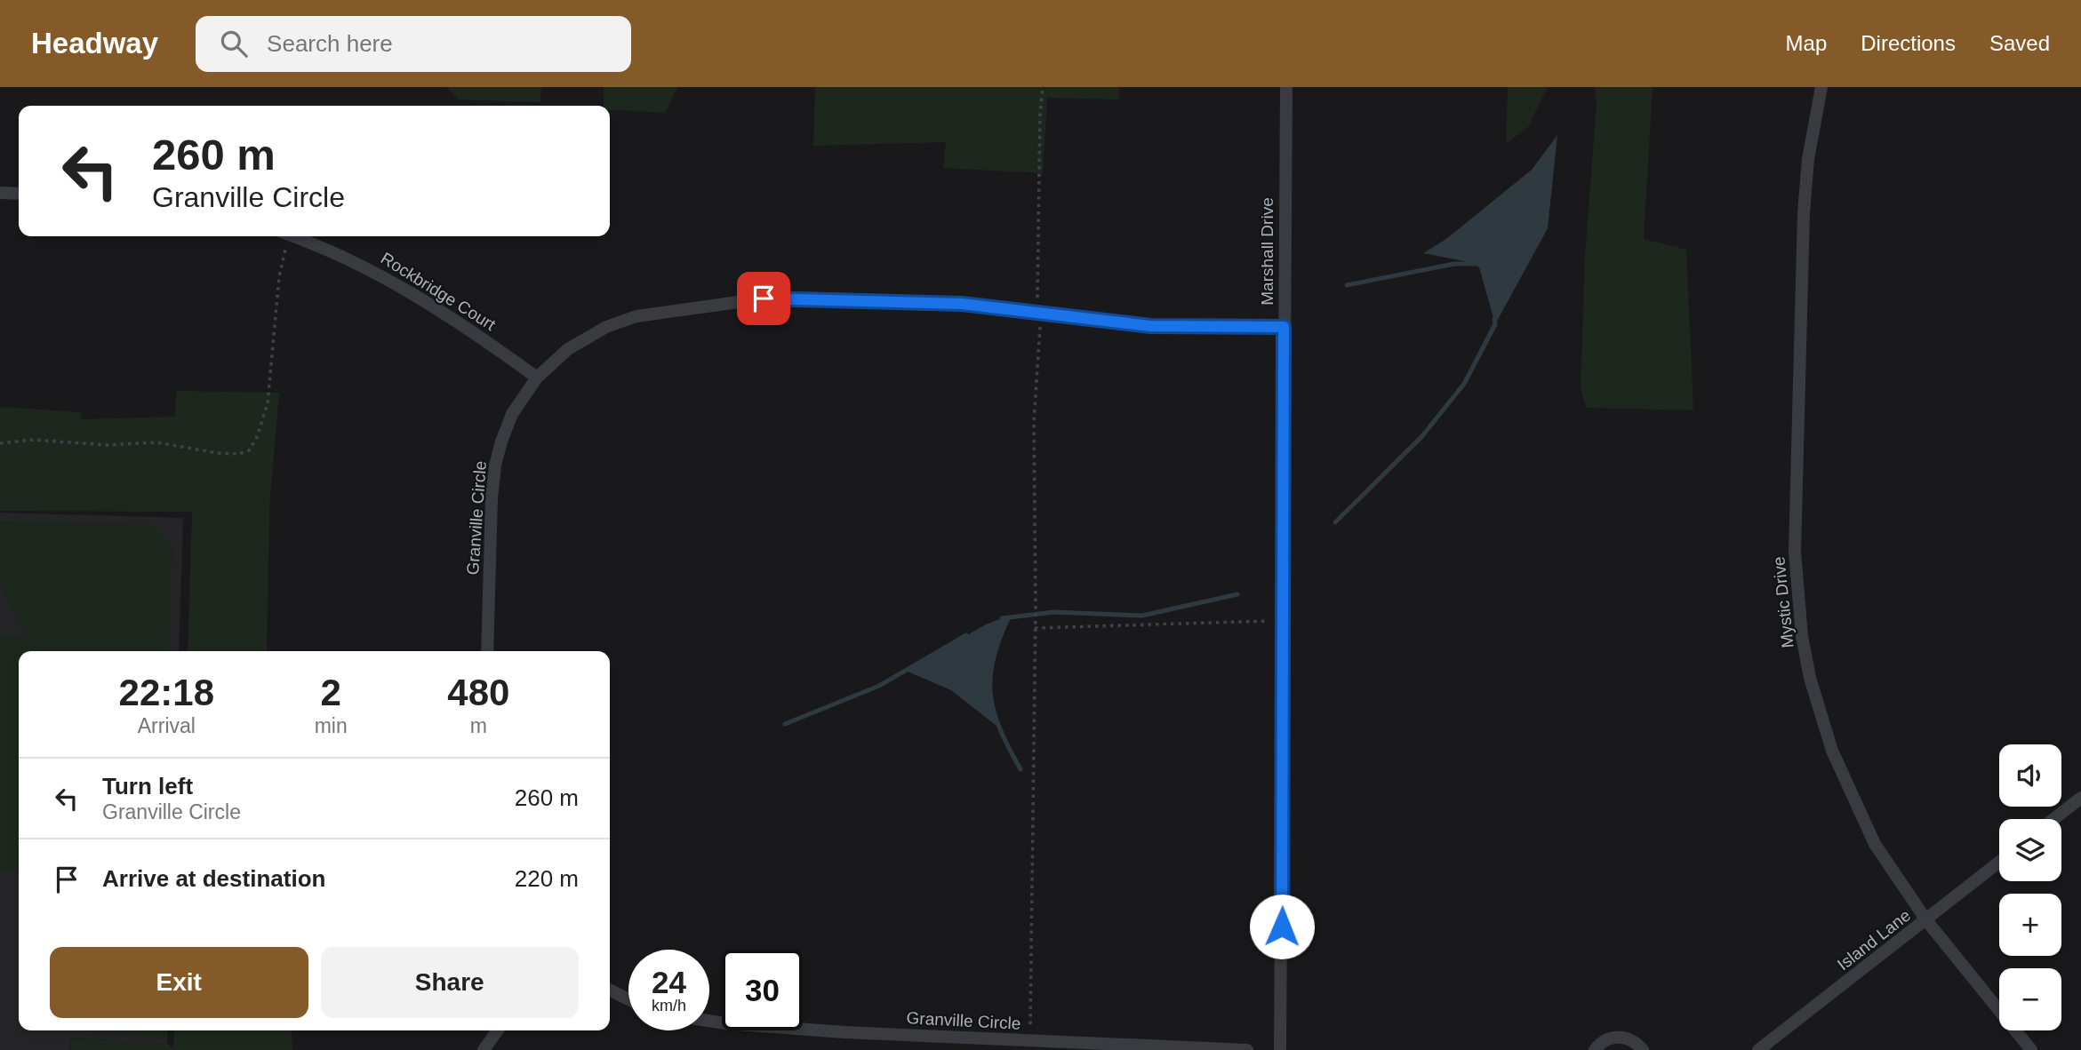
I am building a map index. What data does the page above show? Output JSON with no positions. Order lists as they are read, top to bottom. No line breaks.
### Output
{"streets":{"street":["Marshall Drive","Rockbridge Court","Granville Circle","Mystic Drive","Island Lane"]},"crossings":[["Marshall Drive","Granville Circle"],["Rockbridge Court","Granville Circle"],["Mystic Drive","Island Lane"]],"page":{"header":"Headway","search":"Search here","nav":["Map","Directions","Saved"],"turn":["260 m","Granville Circle"],"eta":["22:18","Arrival","2","min","480","m"],"map_buttons":["+","−"],"list":[{"name":"Turn left","note":"Granville Circle","value":"260 m"},{"name":"Arrive at destination","value":"220 m"}],"buttons":["Exit","Share"],"speed":"24 km/h","limit":"30"}}
